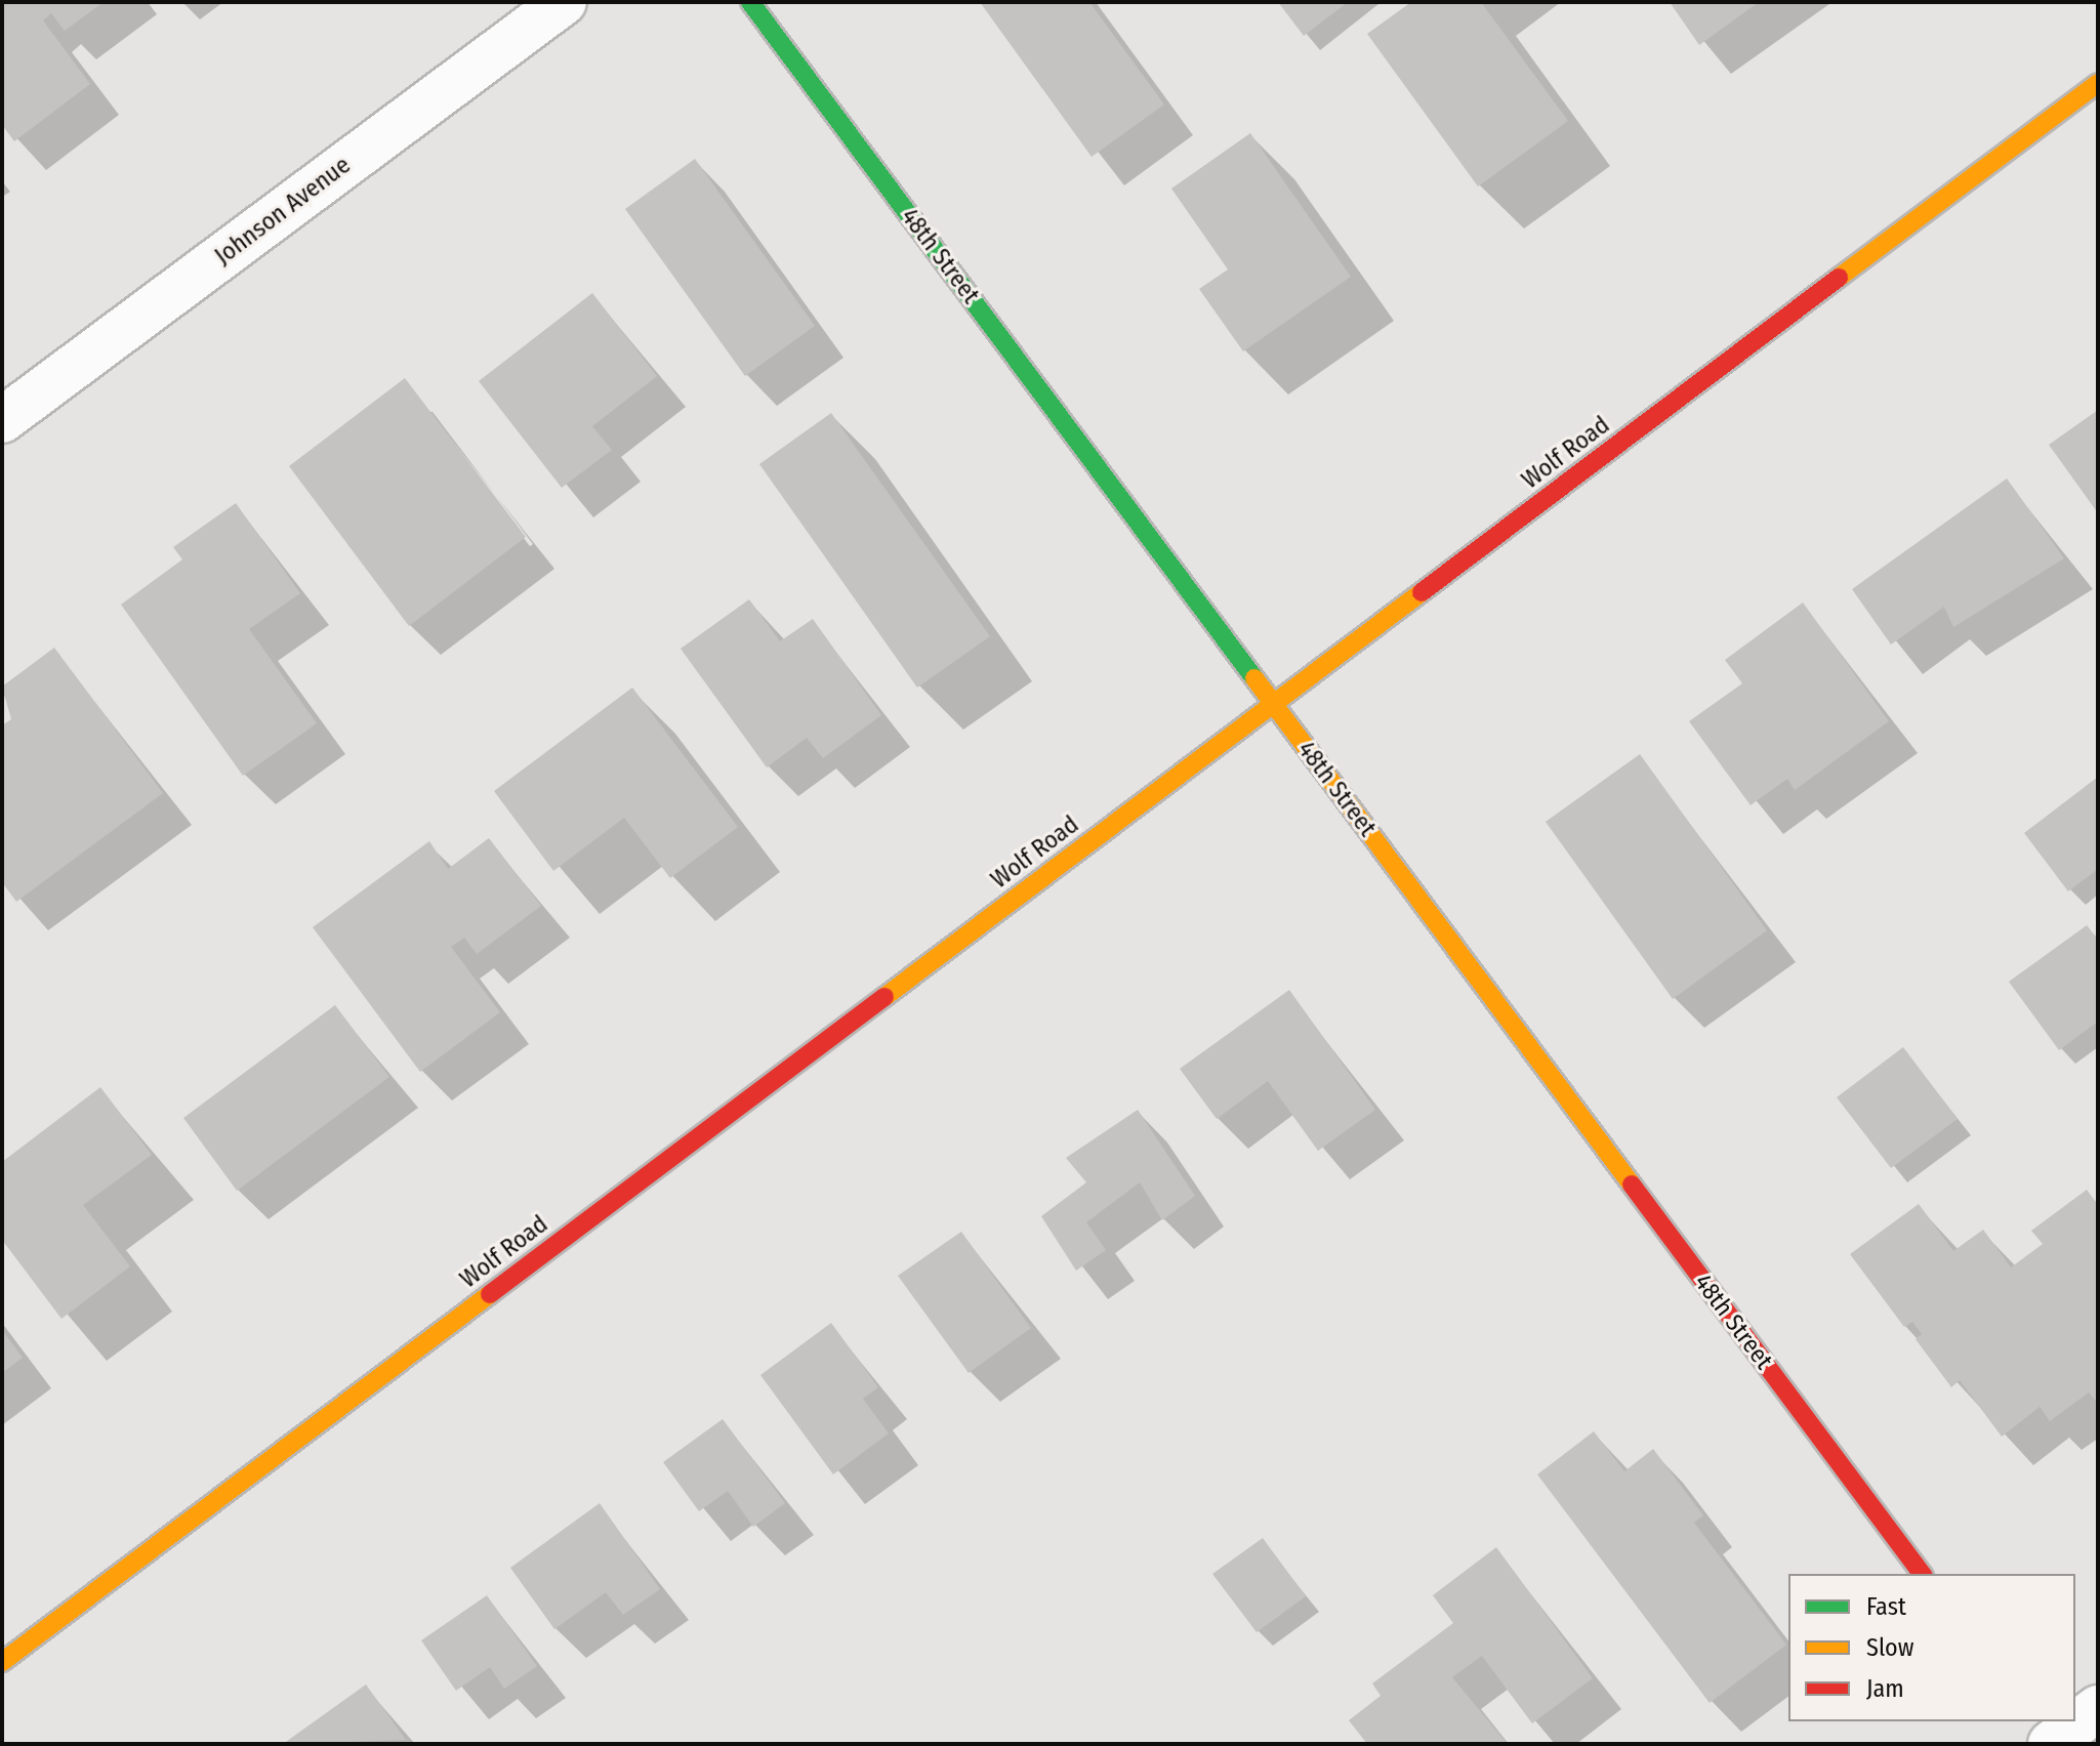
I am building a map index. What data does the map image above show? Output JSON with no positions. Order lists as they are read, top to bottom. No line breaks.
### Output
{"streets":{"main road":["48th Street","Wolf Road"],"street":["Johnson Avenue"]},"crossings":[["48th Street","Wolf Road"]],"legend":["Fast","Slow","Jam"]}
